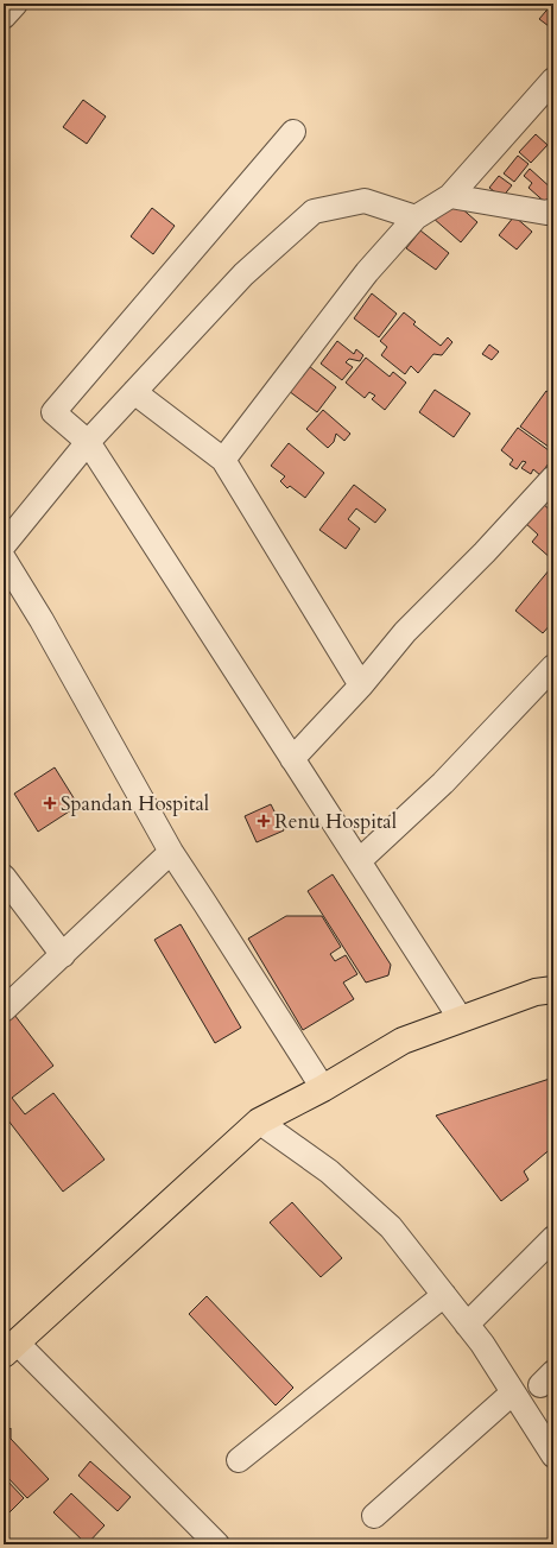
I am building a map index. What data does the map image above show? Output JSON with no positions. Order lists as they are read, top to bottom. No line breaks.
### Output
{"places":{"health":["Spandan Hospital","Renu Hospital"]}}
